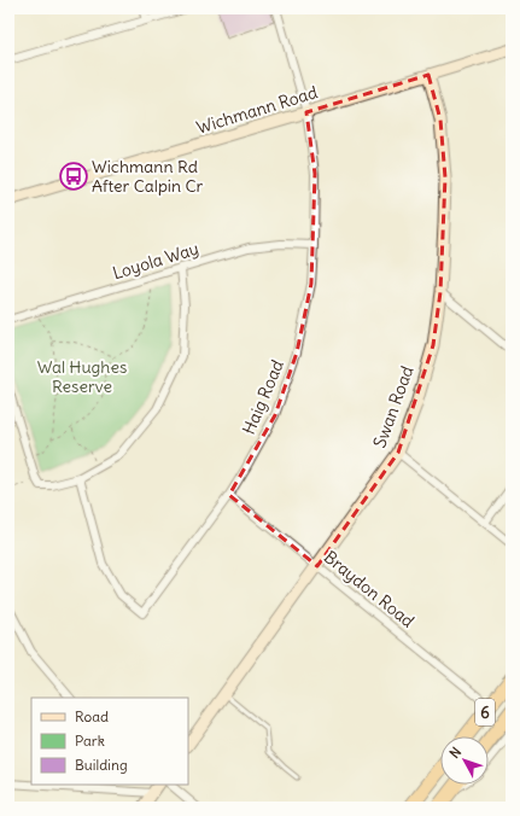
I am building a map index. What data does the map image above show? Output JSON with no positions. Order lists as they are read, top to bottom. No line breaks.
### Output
{"streets":{"highway":["6"],"street":["Wichmann Road","Loyola Way","Haig Road","Swan Road","Braydon Road"]},"crossings":[["Wichmann Road","Haig Road"],["Wichmann Road","Swan Road"],["Loyola Way","Haig Road"],["Haig Road","Braydon Road"],["Swan Road","Braydon Road"],["Braydon Road","6"]],"parks":["Wal Hughes Reserve"],"places":{"bus stop":["Wichmann Rd After Calpin Cr"]},"legend":["Road","Park","Building"],"north":"top left"}
